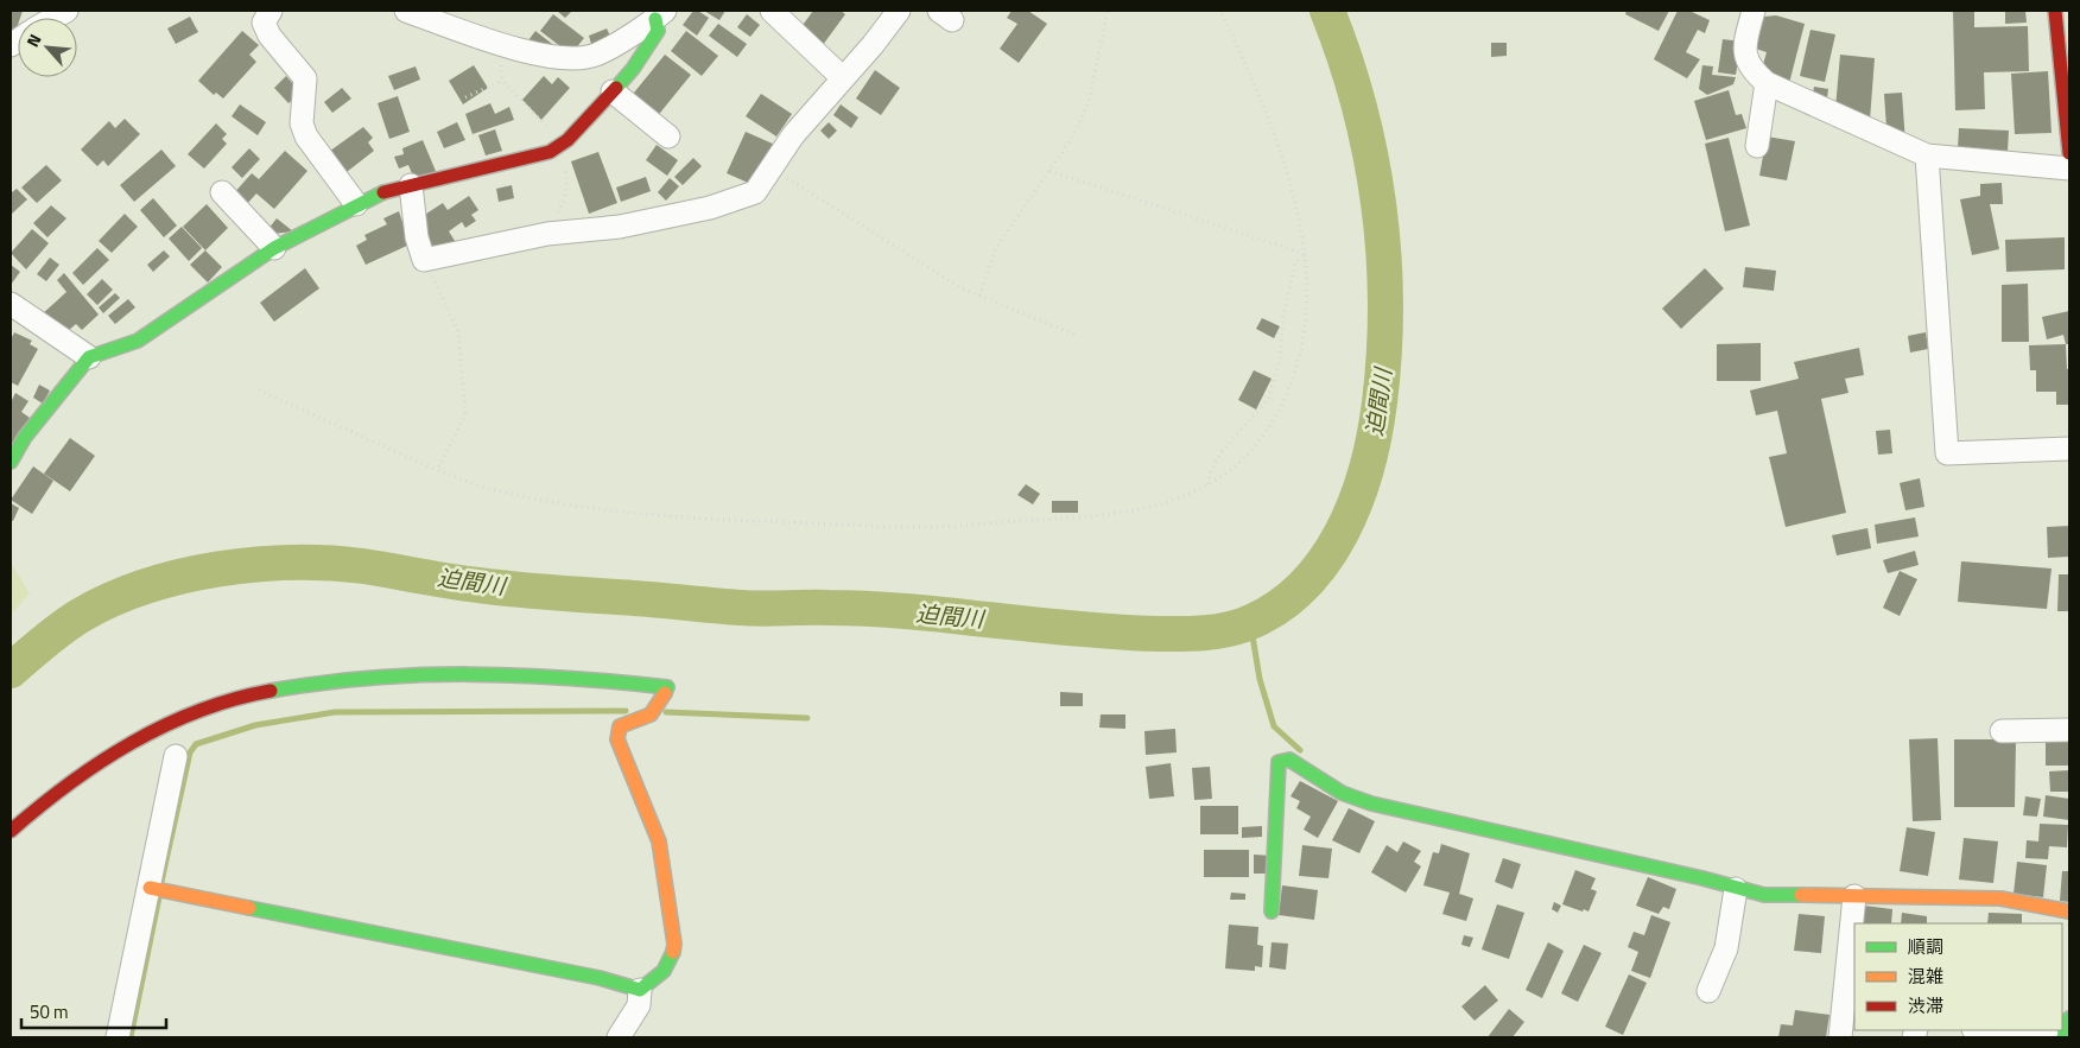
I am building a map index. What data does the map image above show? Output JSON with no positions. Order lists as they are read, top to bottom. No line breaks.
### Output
{"water":["迫間川"],"legend":["順調","混雑","渋滞"],"scale_bar":"50 m","north":"top left"}
